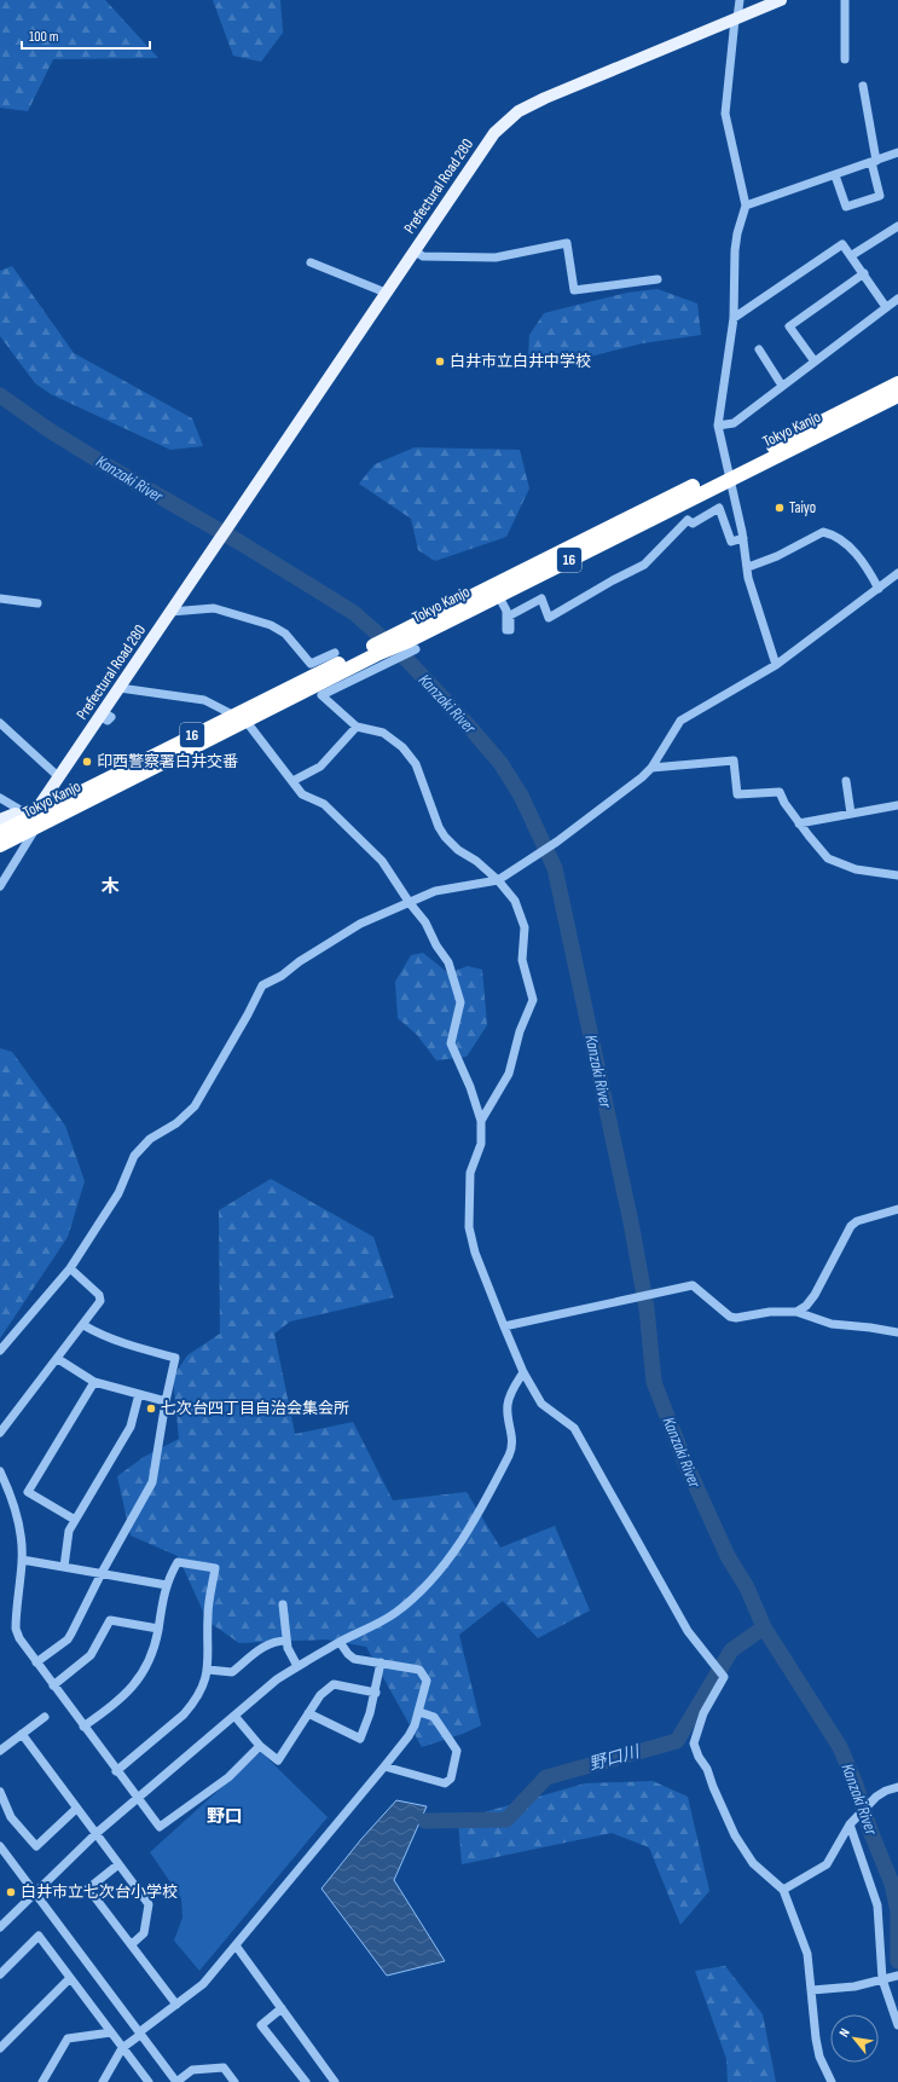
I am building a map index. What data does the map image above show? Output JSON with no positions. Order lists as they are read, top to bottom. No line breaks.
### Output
{"streets":{"highway":["Tokyo Kanjo","16"],"main road":["Prefectural Road 280"]},"crossings":[["Prefectural Road 280","Tokyo Kanjo"]],"districts":["木","野口"],"water":["Kanzaki River","野口川"],"places":["白井市立白井中学校","Taiyo","印西警察署白井交番","七次台四丁目自治会集会所","白井市立七次台小学校"],"scale_bar":"100 m","north":"top left"}
